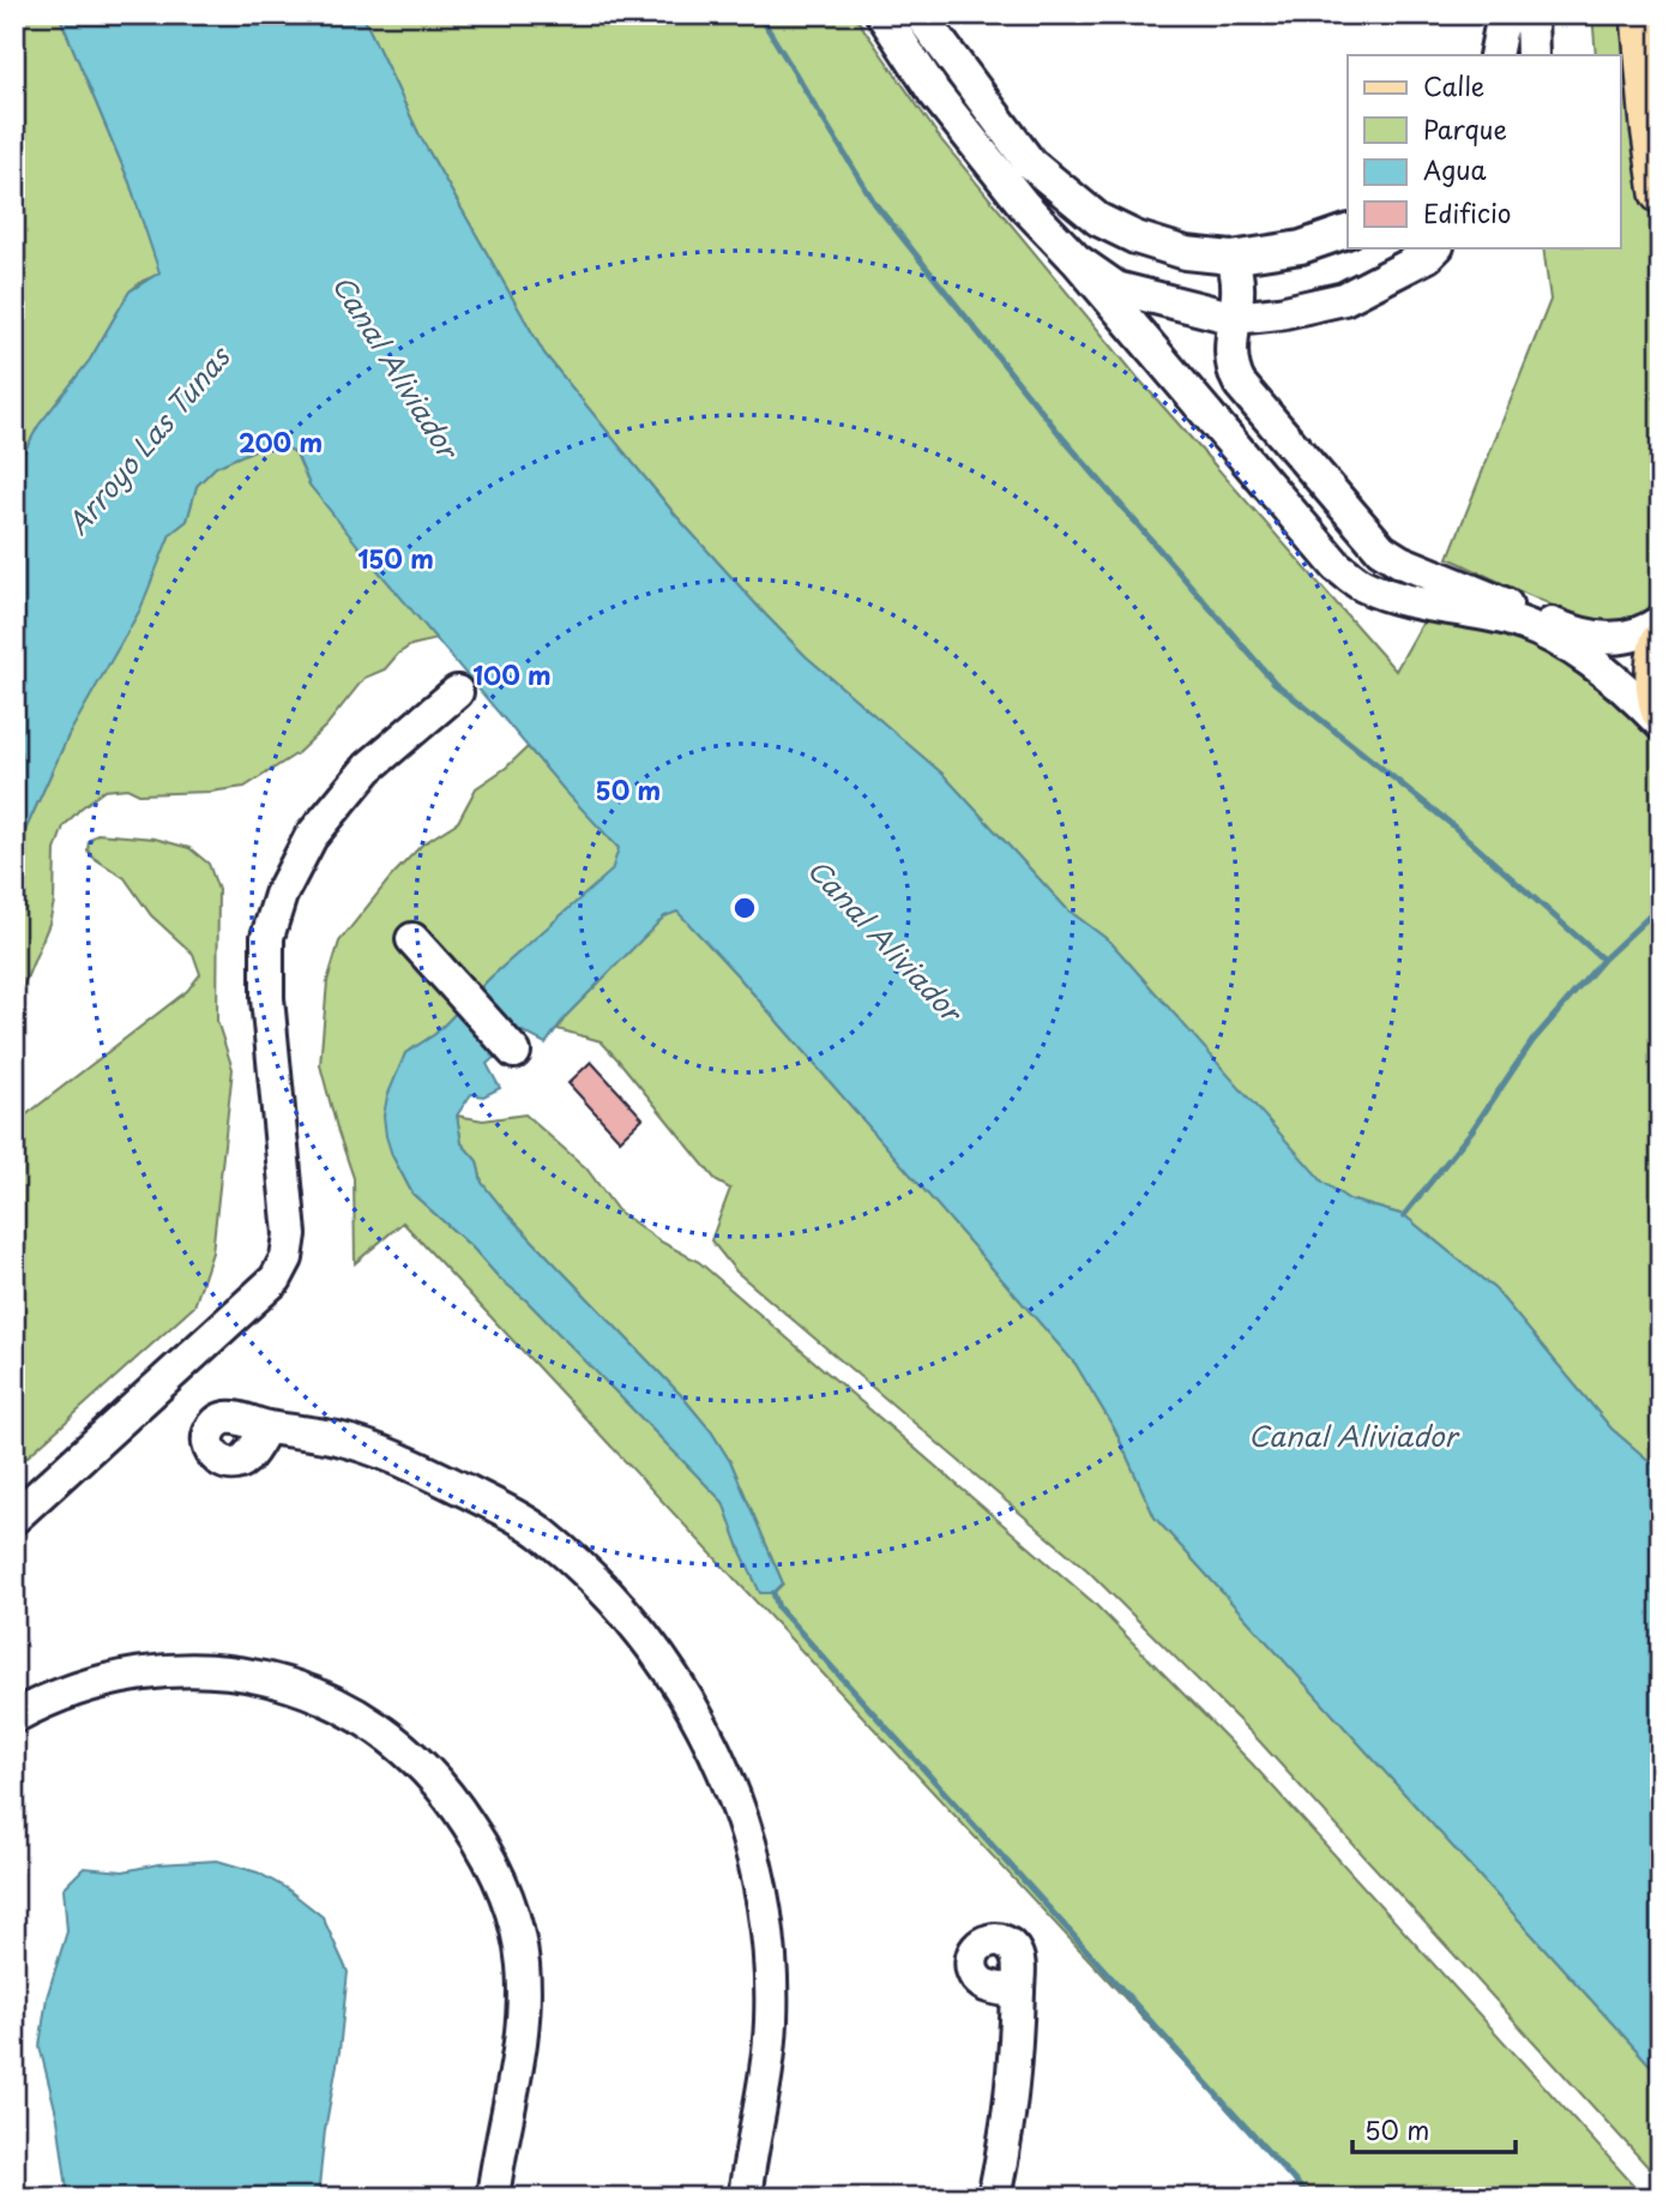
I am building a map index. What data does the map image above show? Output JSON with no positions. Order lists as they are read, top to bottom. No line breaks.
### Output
{"water":["Canal Aliviador","Arroyo Las Tunas"],"legend":["Calle","Parque","Agua","Edificio"],"scale_bar":"50 m","rings":["200 m","150 m","100 m","50 m"]}
